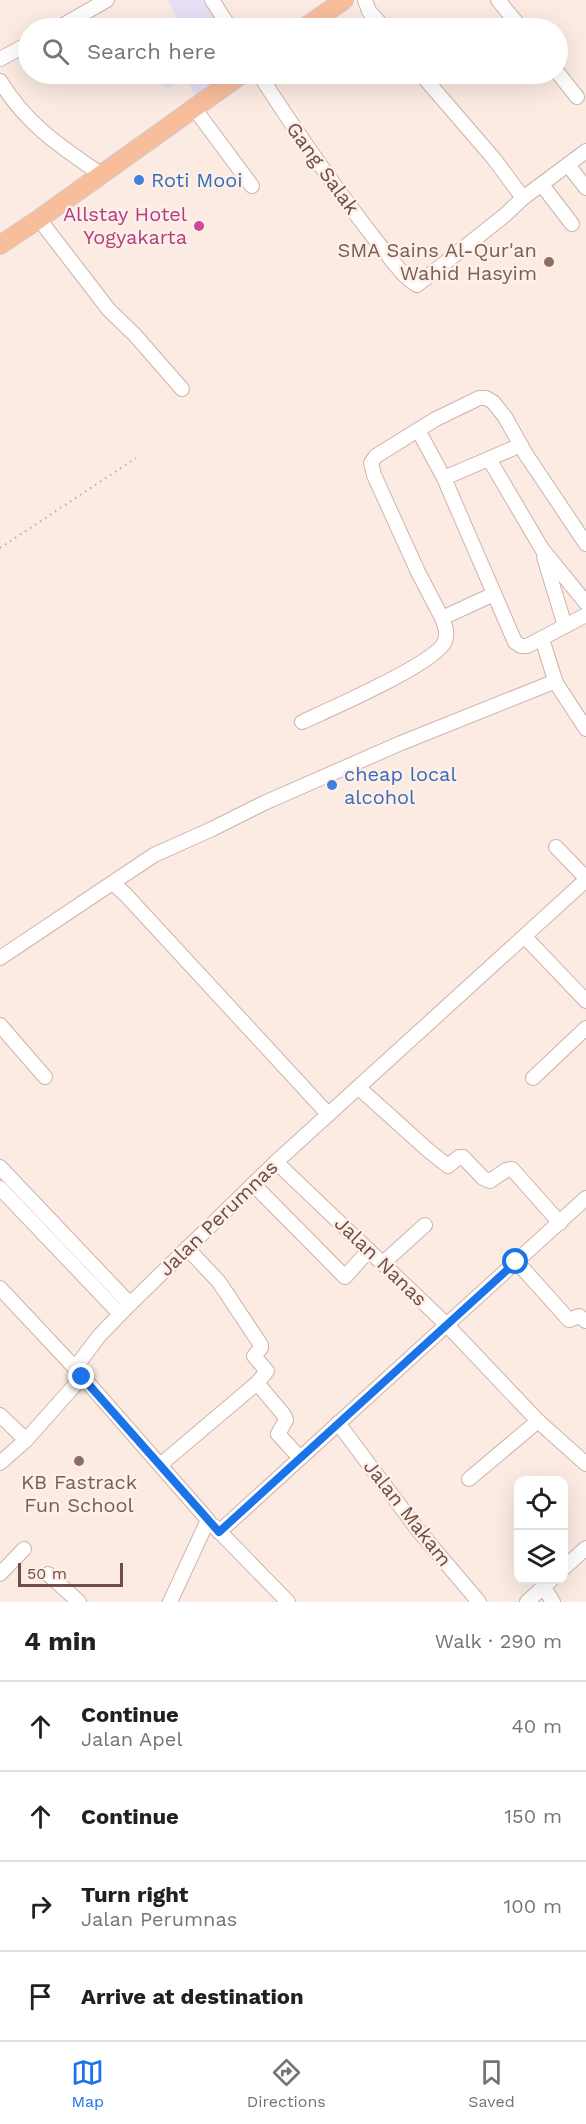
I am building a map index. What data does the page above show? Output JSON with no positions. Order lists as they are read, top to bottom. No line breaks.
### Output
{"streets":{"street":["Gang Salak","Jalan Perumnas","Jalan Nanas","Jalan Makam"]},"crossings":[["Jalan Perumnas","Jalan Nanas"]],"places":["Roti Mooi","Allstay Hotel Yogyakarta","SMA Sains Al-Qur'an Wahid Hasyim","cheap local alcohol","KB Fastrack Fun School"],"scale_bar":"50 m","page":{"search":"Search here","scale":"50 m","heading":["4 min","Walk · 290 m"],"list":[["Continue","Jalan Apel","40 m"],["Continue","150 m"],["Turn right","Jalan Perumnas","100 m"],"Arrive at destination"],"nav":["Map","Directions","Saved"]}}
